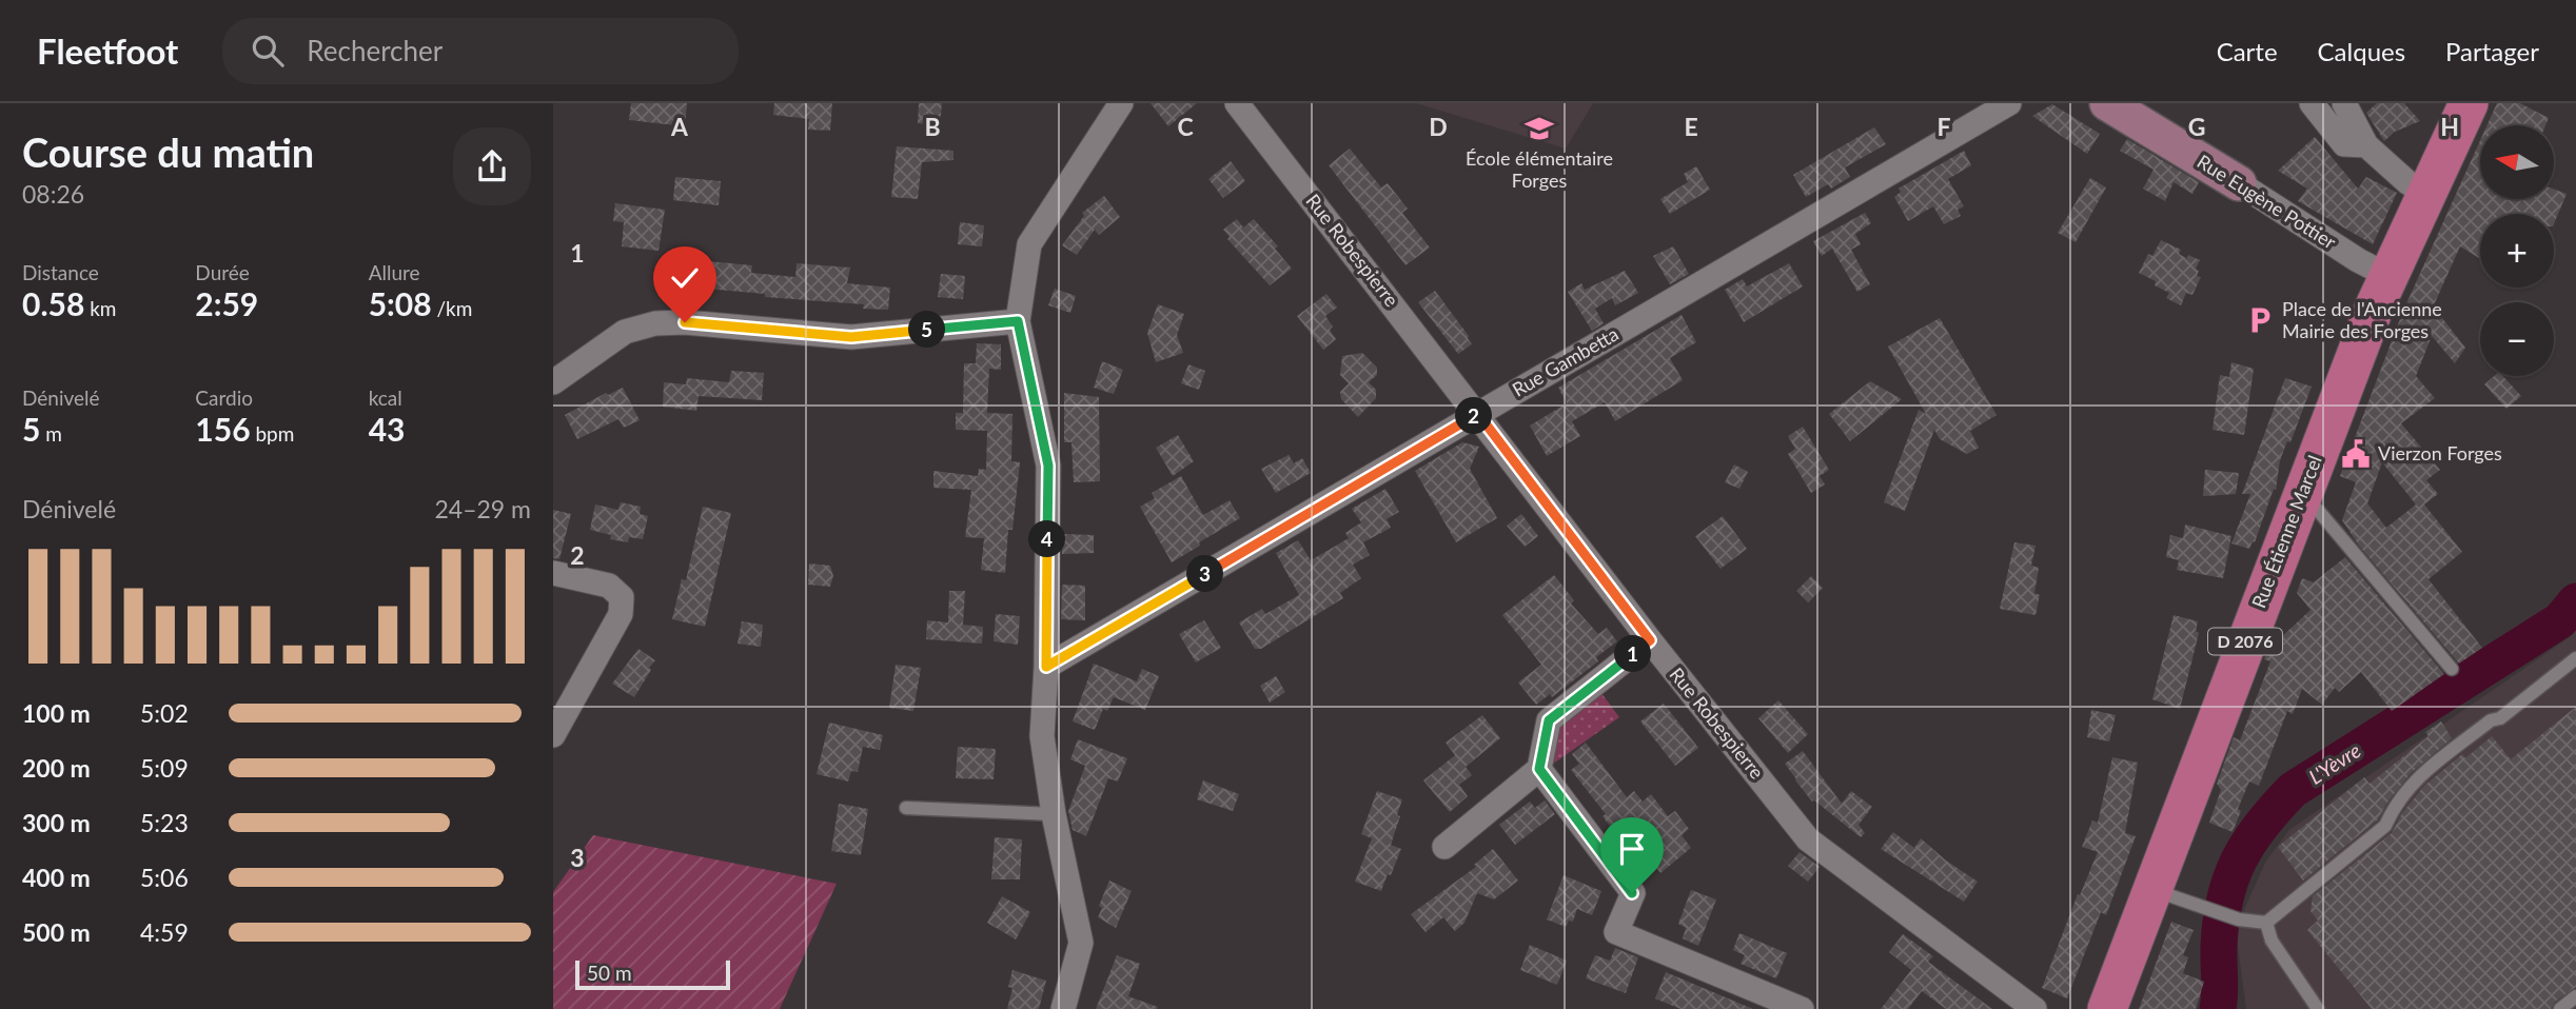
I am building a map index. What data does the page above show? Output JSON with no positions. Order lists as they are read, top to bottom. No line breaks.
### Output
{"streets":{"main road":["Rue Étienne Marcel","D 2076"],"street":["Rue Eugène Pottier","Rue Robespierre","Rue Gambetta"]},"crossings":[["Rue Eugène Pottier","Rue Étienne Marcel"],["Rue Robespierre","Rue Gambetta"]],"water":["L'Yèvre"],"places":{"school or university":["École élémentaire Forges"],"parking":["Place de l'Ancienne Mairie des Forges"],"public building":["Vierzon Forges"]},"scale_bar":"50 m","north":"left","page":{"header":"Fleetfoot","search":"Rechercher","nav":["Carte","Calques","Partager"],"heading":["Course du matin","08:26"],"map_buttons":["+","−"],"stats":[["Distance","0.58 km"],["Durée","2:59"],["Allure","5:08 /km"],["Dénivelé","5 m"],["Cardio","156 bpm"],["kcal","43"]],"pins":["5","2","4","3","1"],"chart":["Dénivelé","24–29 m"],"list":[{"name":"100 m","note":"5:02"},{"name":"200 m","note":"5:09"},{"name":"300 m","note":"5:23"},{"name":"400 m","note":"5:06"},{"name":"500 m","note":"4:59"}],"scale":"50 m"},"grid":{"columns":["A","B","C","D","E","F","G","H"],"rows":["1","2","3"]}}
